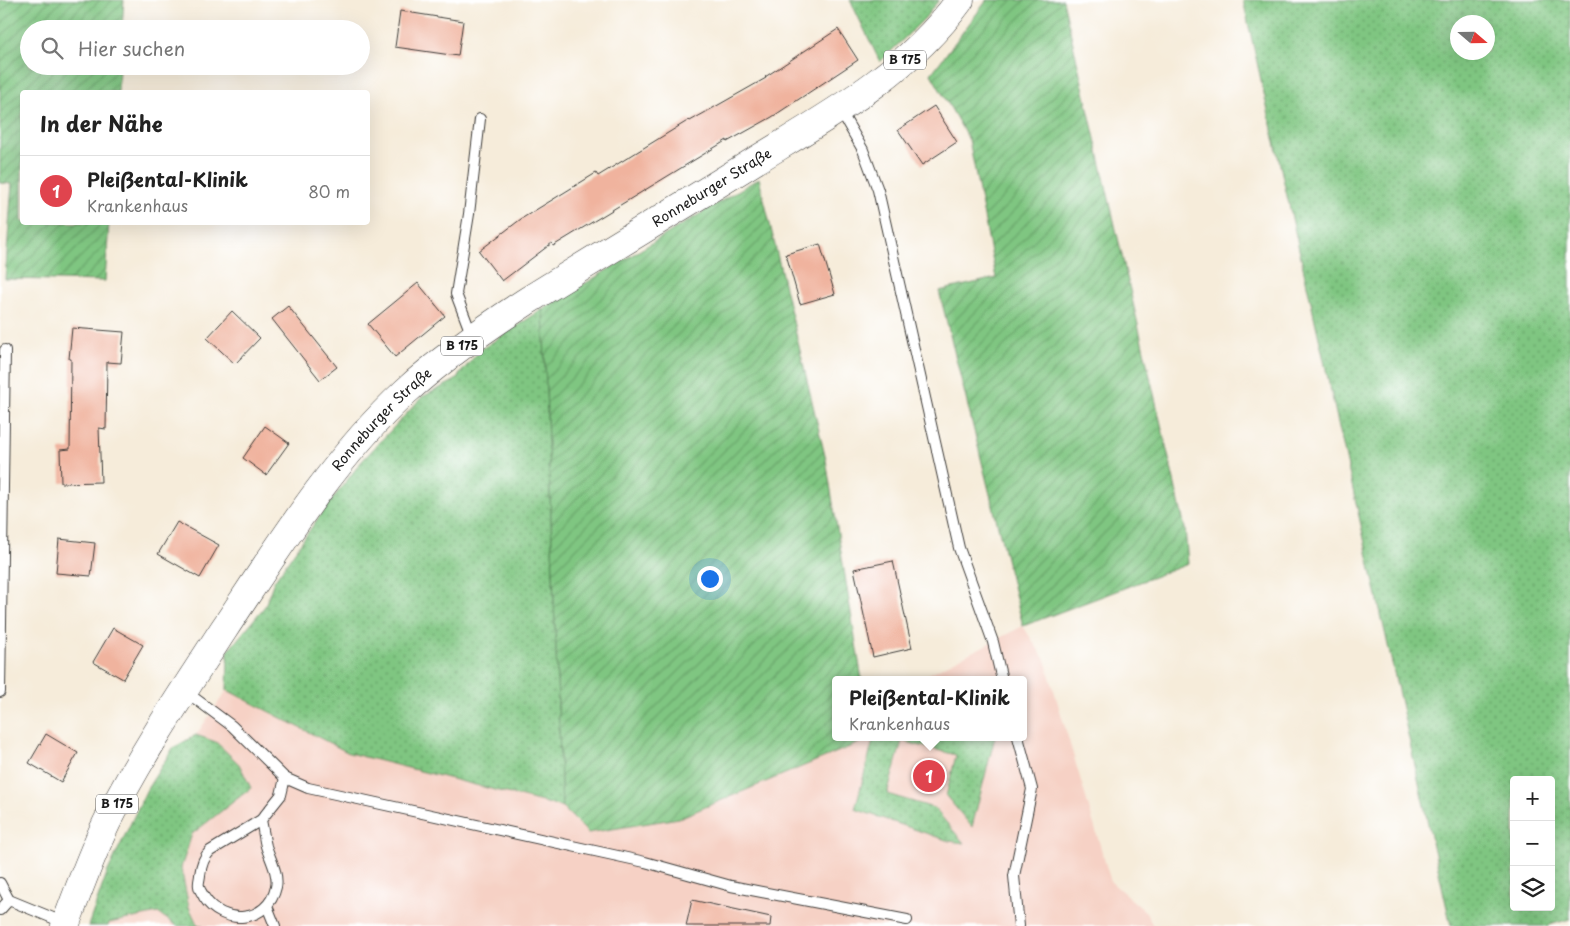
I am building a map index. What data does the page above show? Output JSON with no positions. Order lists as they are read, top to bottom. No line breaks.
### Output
{"streets":{"main road":["B 175","Ronneburger Straße"]},"north":"right","page":{"search":"Hier suchen","heading":"In der Nähe","list":[{"mark":"1","name":"Pleißental-Klinik","note":"Krankenhaus","value":"80 m"}],"popup":["Pleißental-Klinik","Krankenhaus"],"pins":"1","map_buttons":["+","−"]}}
